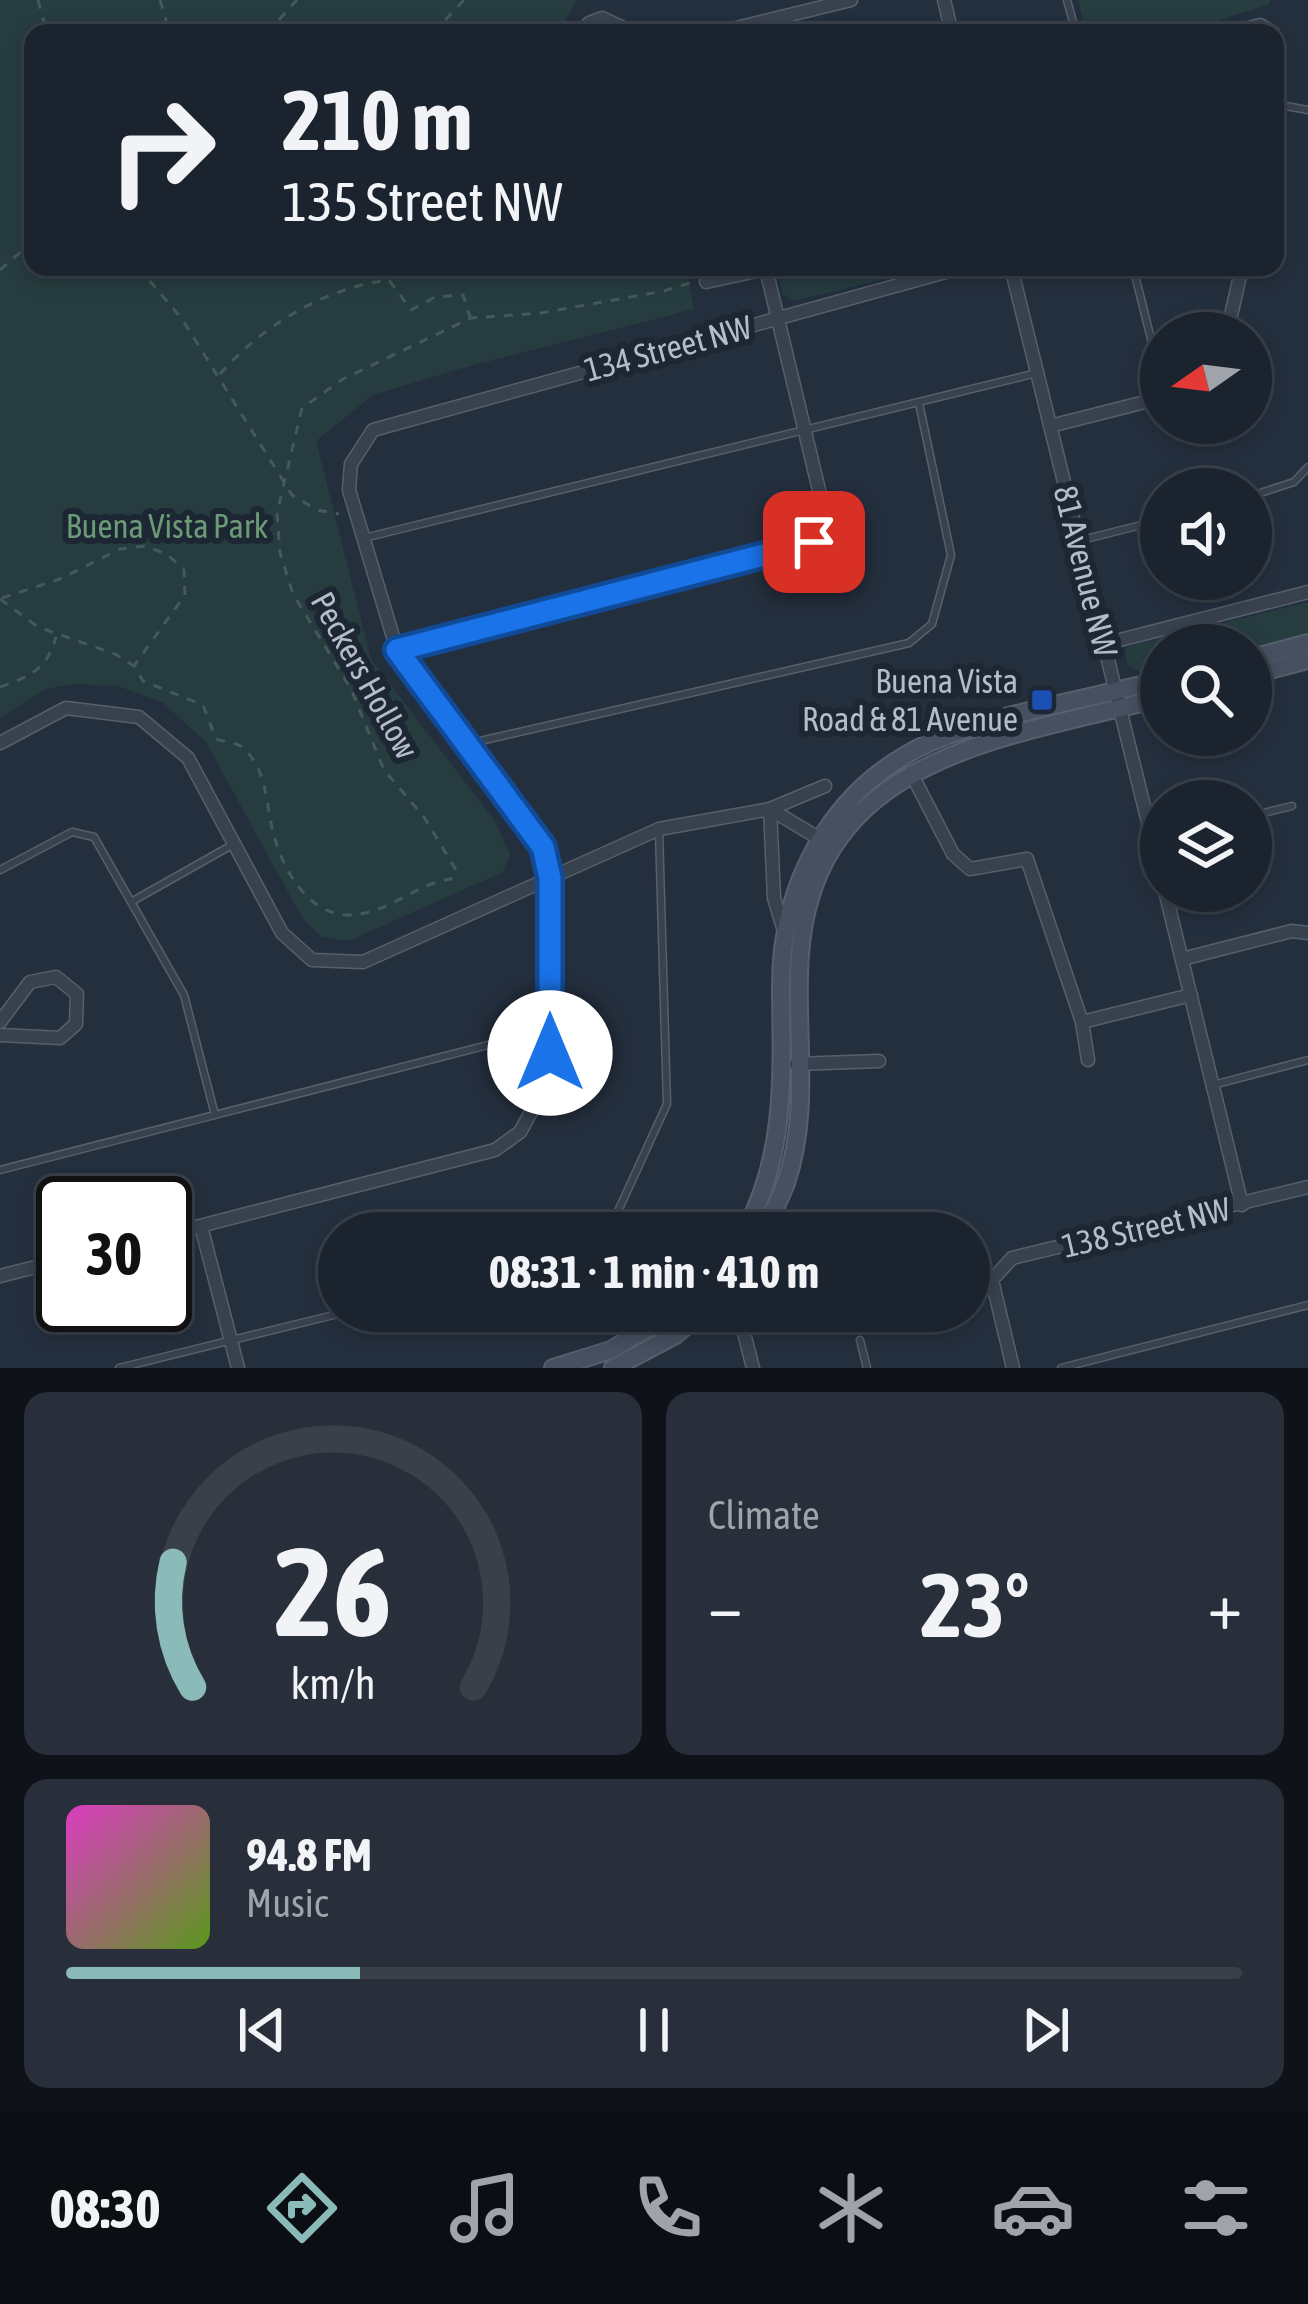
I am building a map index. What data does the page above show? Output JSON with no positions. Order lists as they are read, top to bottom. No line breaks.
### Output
{"streets":{"street":["134 Street NW","81 Avenue NW","138 Street NW"],"path":["Peckers Hollow"]},"parks":["Buena Vista Park"],"places":{"transit":["Buena Vista Road & 81 Avenue"]},"north":"left","page":{"turn":["210 m","135 Street NW"],"limit":"30","trip":"08:31 · 1 min · 410 m","tile":"Climate","heat":["−","23°","+"],"song":["94.8 FM","Music"],"tabs":"08:30","gauge":["26","km/h"]}}
